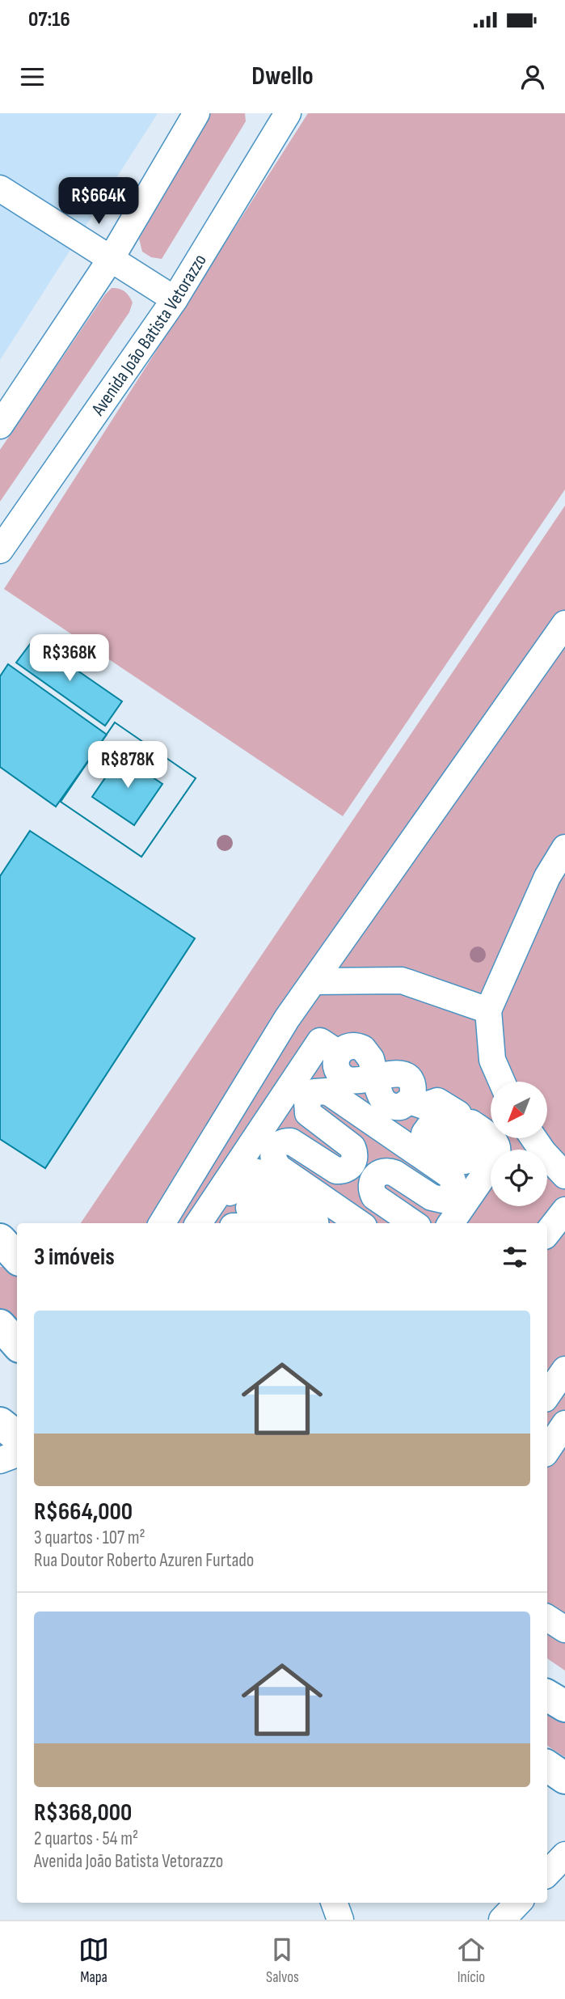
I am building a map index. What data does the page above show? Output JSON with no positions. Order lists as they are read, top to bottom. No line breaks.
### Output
{"streets":{"street":["Avenida João Batista Vetorazzo"]},"north":"bottom left","page":{"status":"07:16","header":"Dwello","price":["R$664K","R$368K","R$878K"],"heading":"3 imóveis","list":[{"name":"R$664,000","note":"3 quartos · 107 m² · Rua Doutor Roberto Azuren Furtado"},{"name":"R$368,000","note":"2 quartos · 54 m² · Avenida João Batista Vetorazzo"}],"tabs":["Mapa","Salvos","Início"]}}
